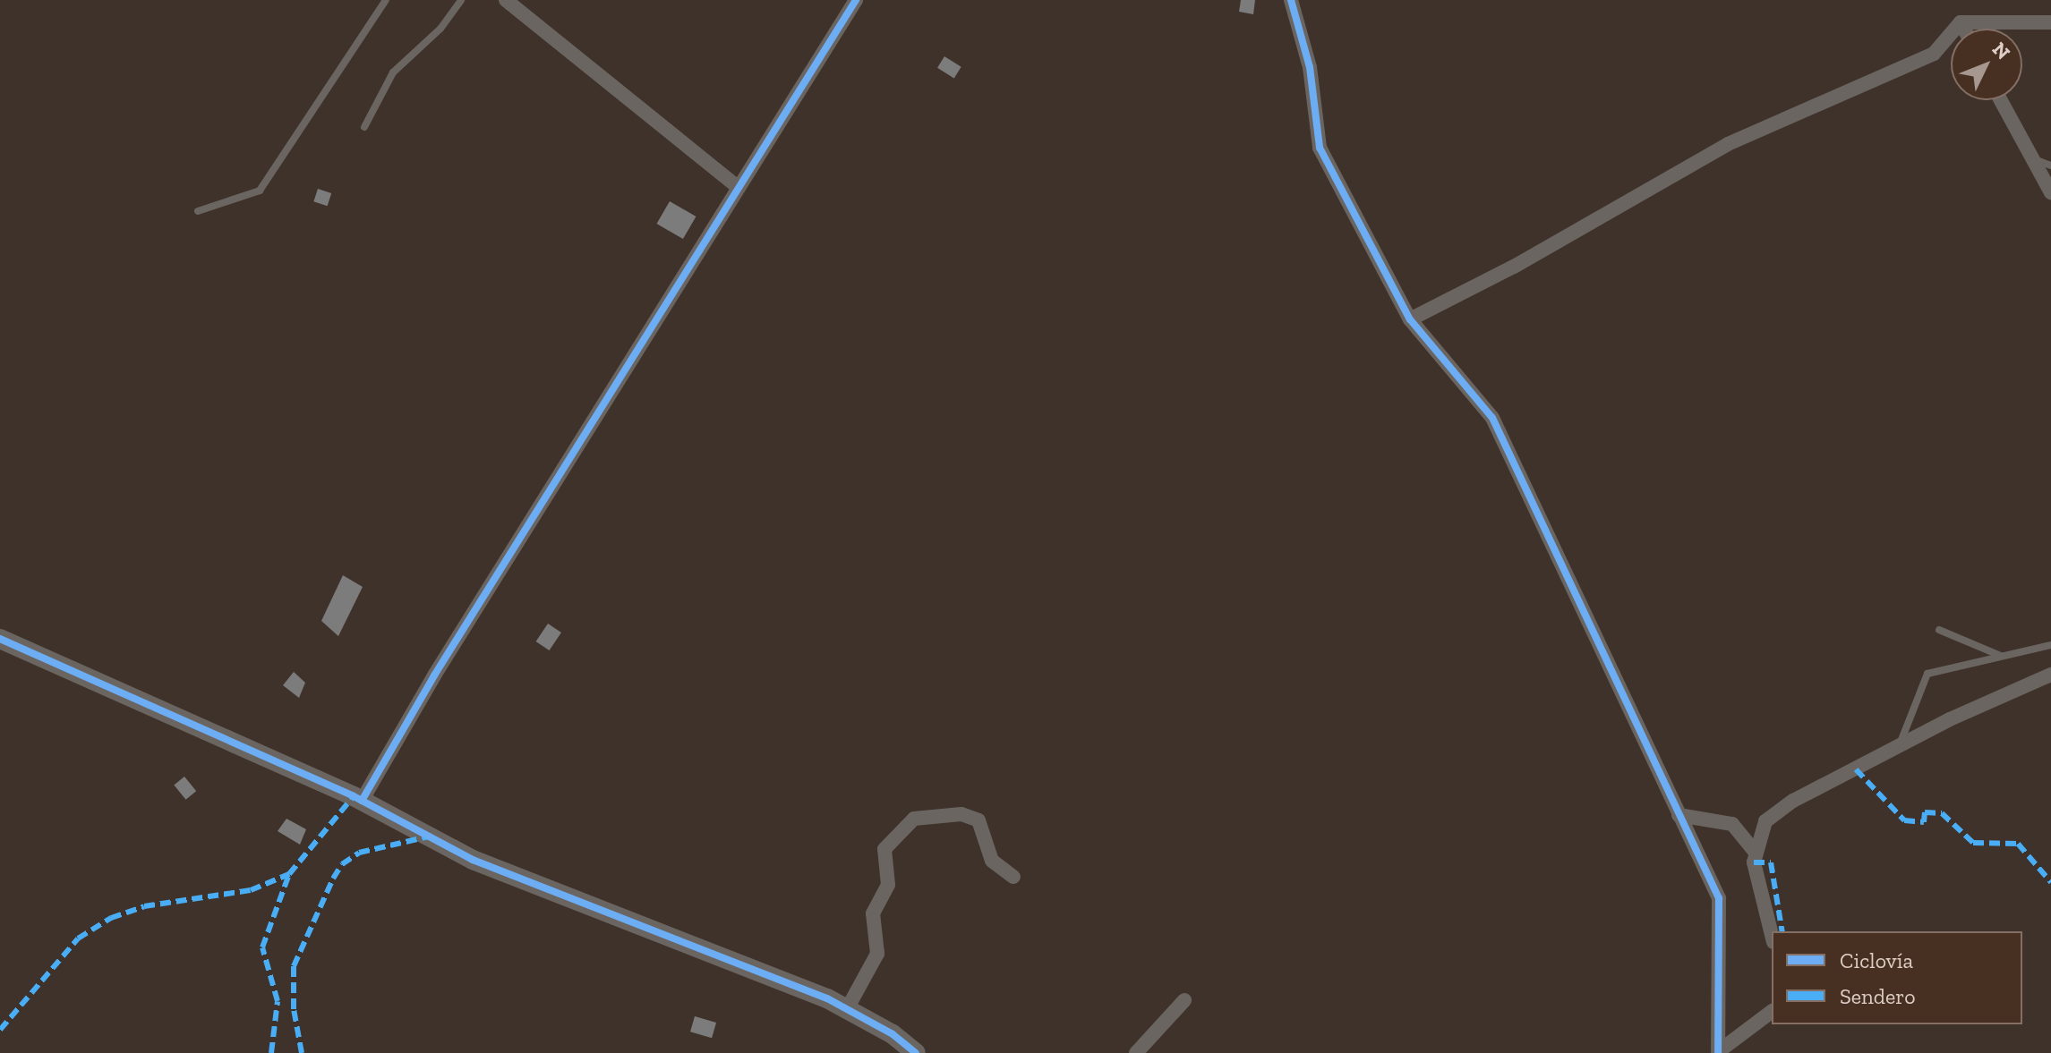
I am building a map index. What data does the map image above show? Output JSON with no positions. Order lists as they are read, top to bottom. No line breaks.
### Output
{"legend":["Ciclovía","Sendero"],"north":"top right"}
